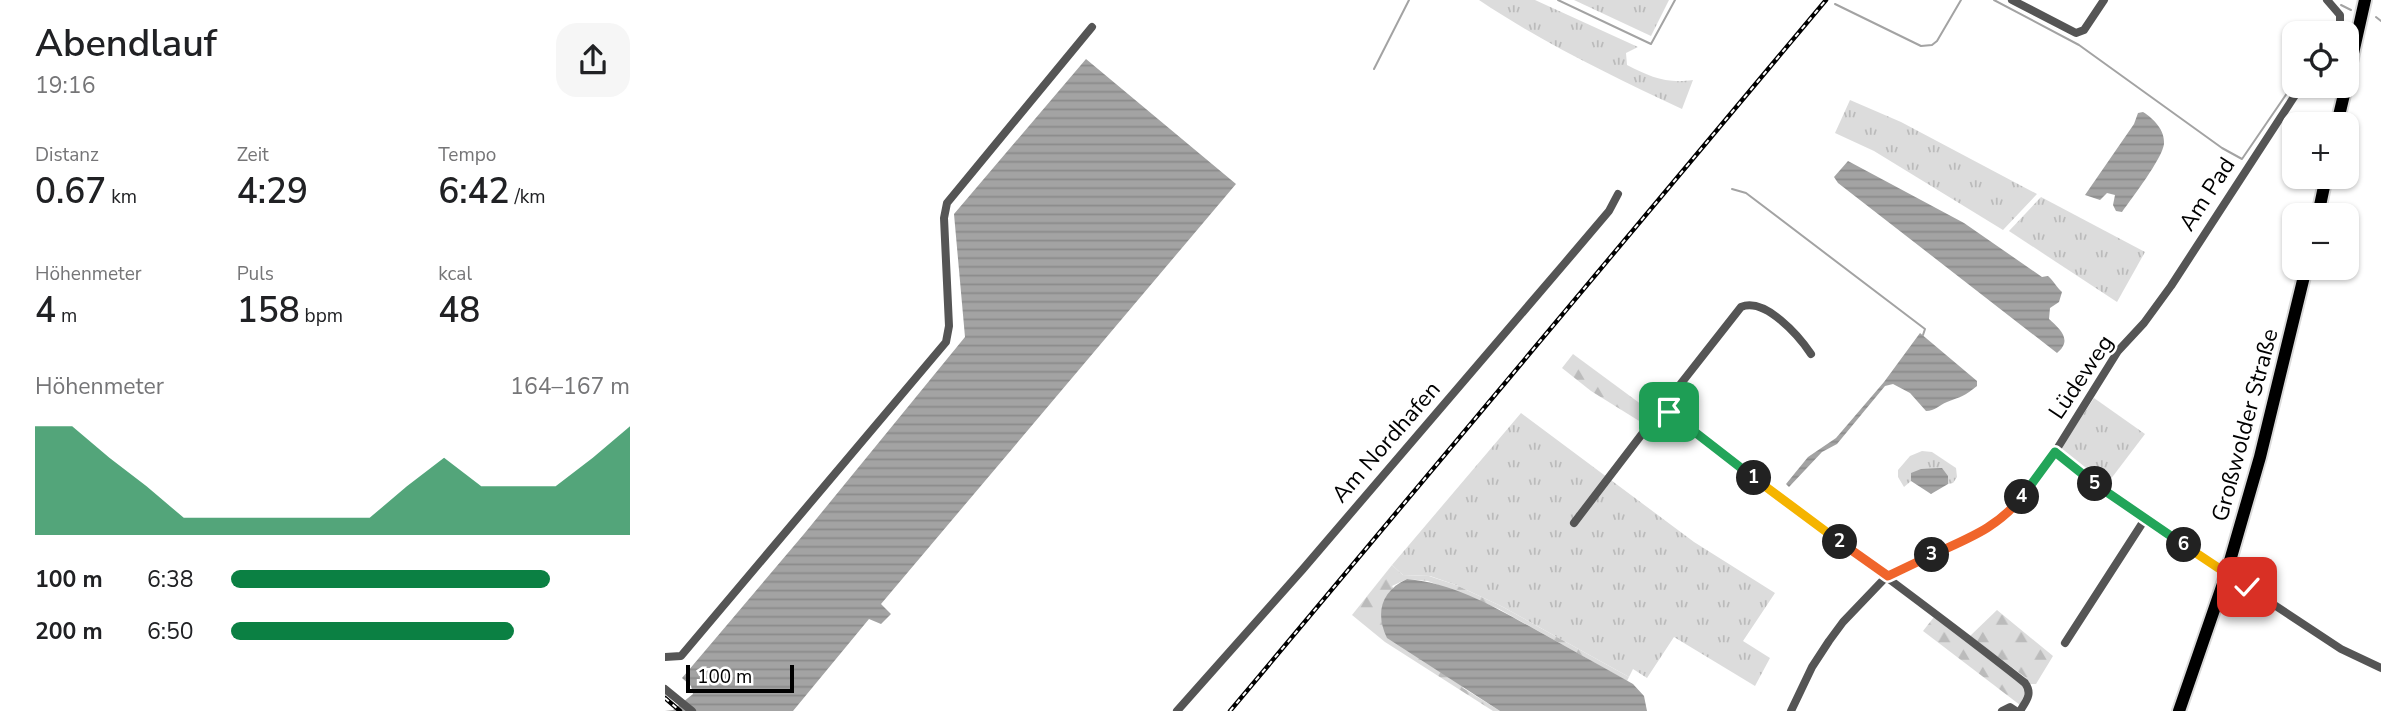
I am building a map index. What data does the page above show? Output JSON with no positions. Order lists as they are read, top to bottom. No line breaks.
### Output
{"streets":{"main road":["Großwolder Straße"],"street":["Am Pad","Lüdeweg","Am Nordhafen"]},"crossings":[["Am Pad","Lüdeweg"]],"scale_bar":"100 m","page":{"heading":["Abendlauf","19:16"],"map_buttons":["+","−"],"stats":[["Distanz","0.67 km"],["Zeit","4:29"],["Tempo","6:42 /km"],["Höhenmeter","4 m"],["Puls","158 bpm"],["kcal","48"]],"chart":["Höhenmeter","164–167 m"],"pins":["1","5","4","2","6","3"],"list":[{"name":"100 m","note":"6:38"},{"name":"200 m","note":"6:50"}],"scale":"100 m"}}
